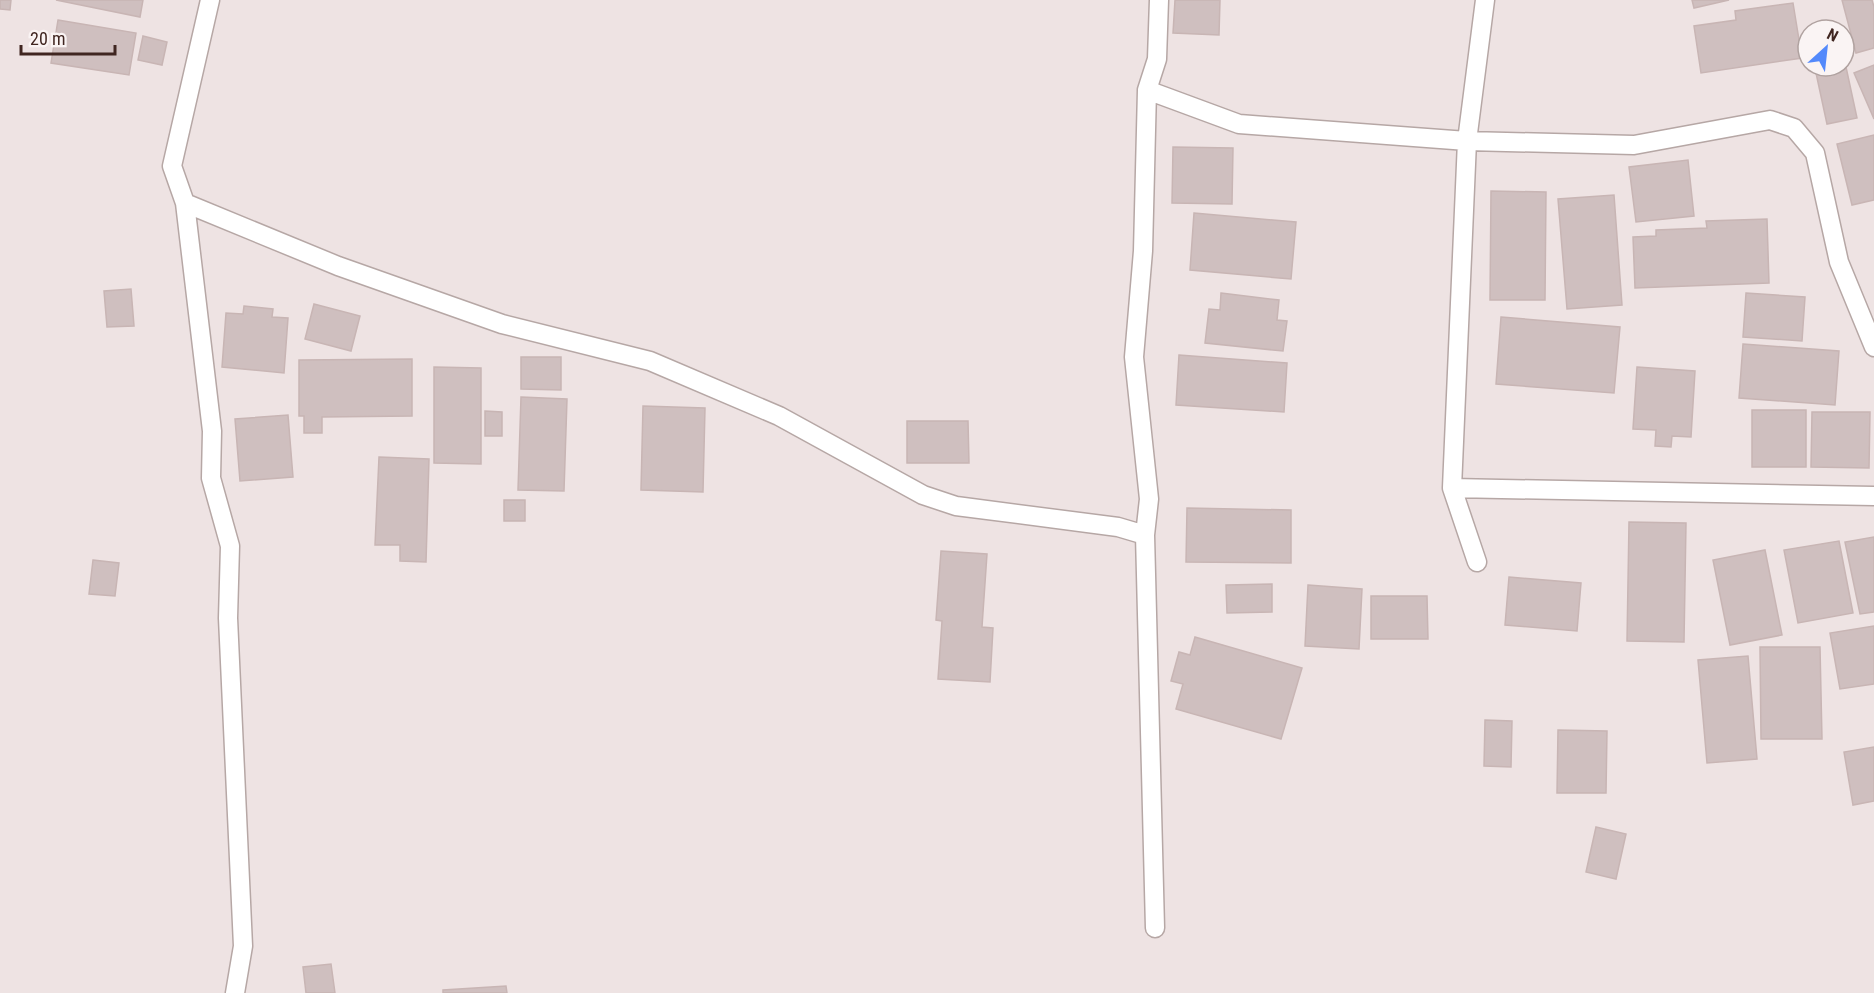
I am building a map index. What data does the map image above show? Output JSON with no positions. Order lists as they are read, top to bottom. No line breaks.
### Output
{"scale_bar":"20 m","north":"top right"}
